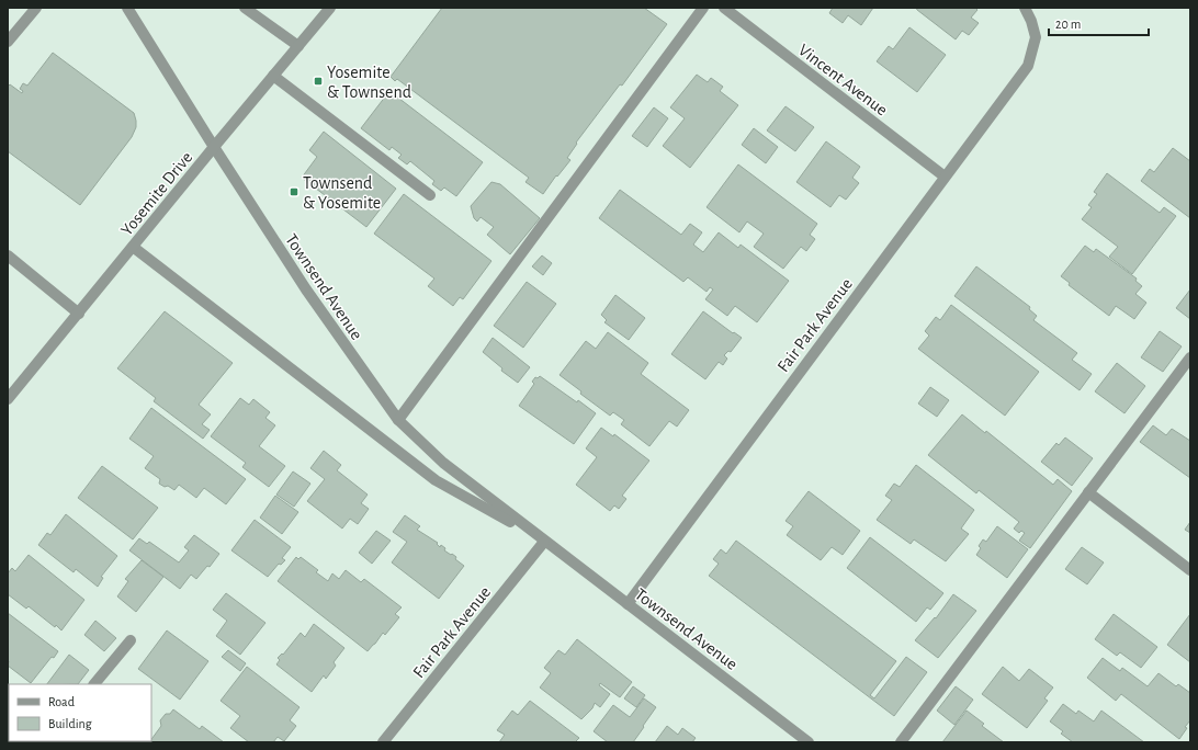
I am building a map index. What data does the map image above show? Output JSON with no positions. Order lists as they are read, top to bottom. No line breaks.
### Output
{"streets":{"street":["Vincent Avenue","Yosemite Drive","Townsend Avenue","Fair Park Avenue"]},"crossings":[["Vincent Avenue","Fair Park Avenue"],["Yosemite Drive","Townsend Avenue"],["Townsend Avenue","Fair Park Avenue"]],"places":{"transit":["Yosemite & Townsend","Townsend & Yosemite"]},"legend":["Road","Building"],"scale_bar":"20 m"}
